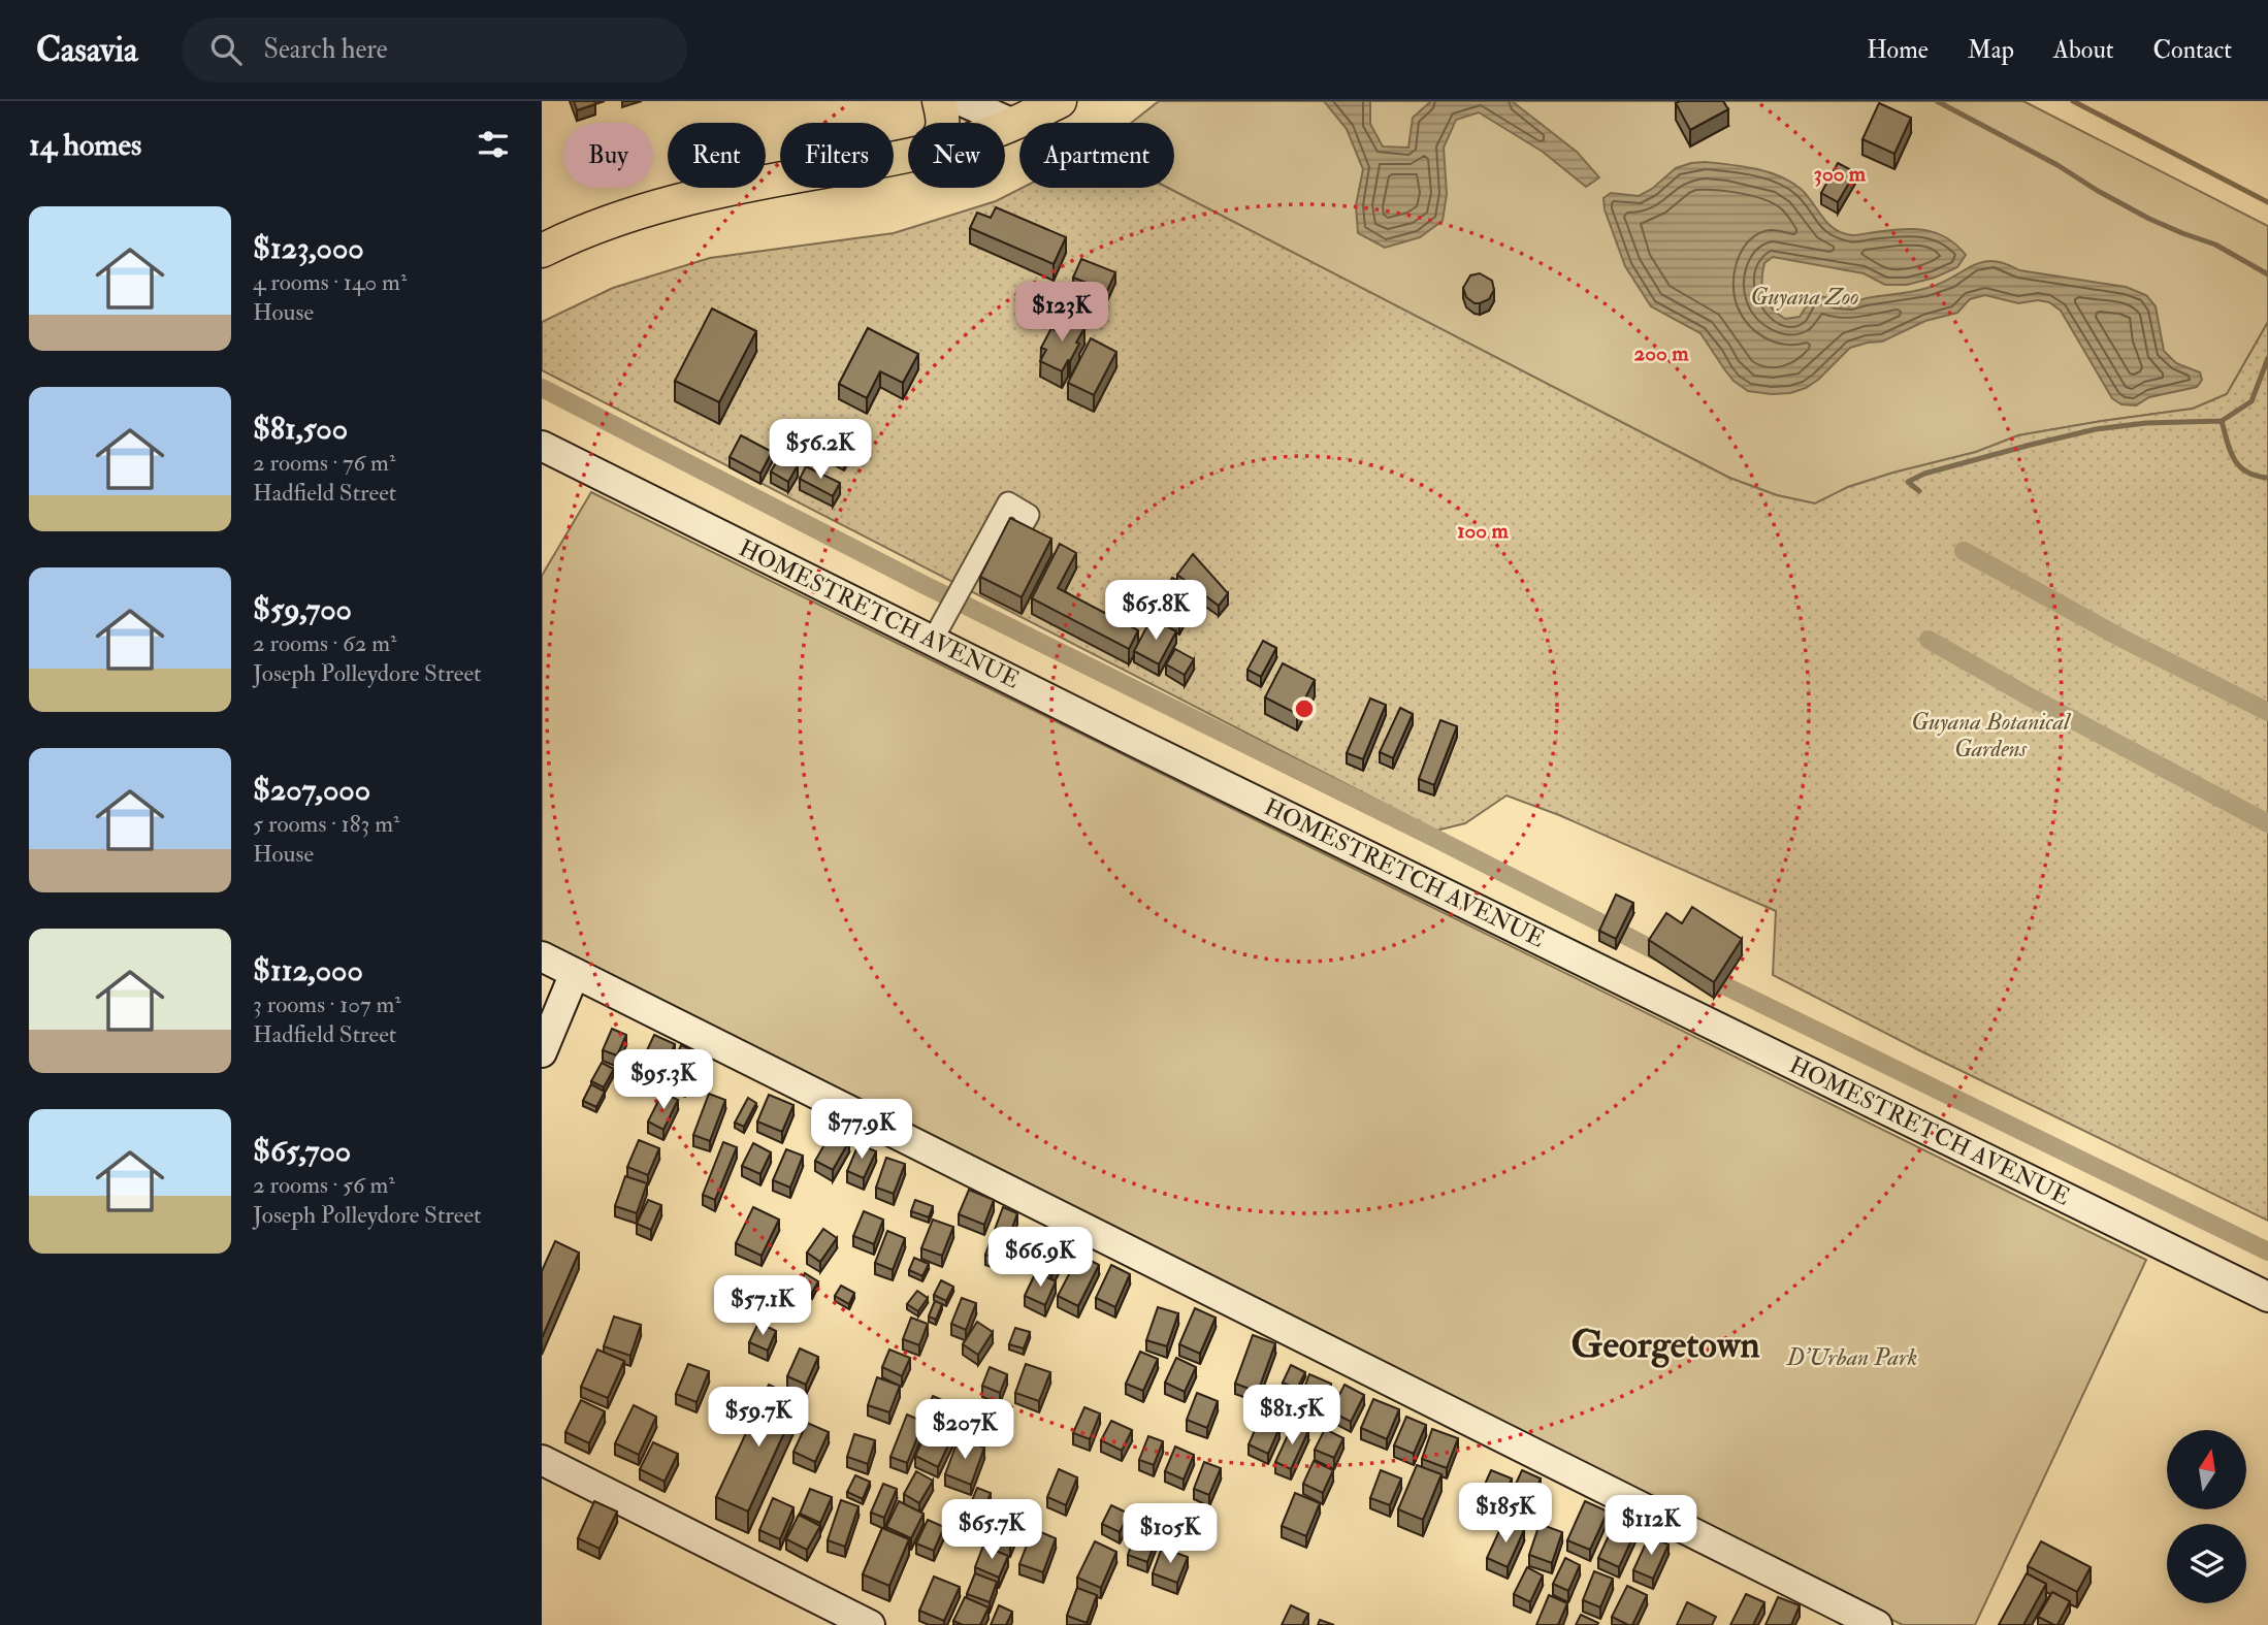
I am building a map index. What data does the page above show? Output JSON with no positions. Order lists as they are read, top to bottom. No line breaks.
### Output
{"streets":{"main road":["HOMESTRETCH AVENUE"]},"districts":["Georgetown"],"parks":["Guyana Zoo","Guyana Botanical Gardens","D'Urban Park"],"north":"top","page":{"header":"Casavia","search":"Search here","nav":["Home","Map","About","Contact"],"heading":"14 homes","chip":["Buy","Rent","Filters","New","Apartment"],"list":[{"name":"$123,000","note":"4 rooms · 140 m² · House"},{"name":"$81,500","note":"2 rooms · 76 m² · Hadfield Street"},{"name":"$59,700","note":"2 rooms · 62 m² · Joseph Polleydore Street"},{"name":"$207,000","note":"5 rooms · 183 m² · House"},{"name":"$112,000","note":"3 rooms · 107 m² · Hadfield Street"},{"name":"$65,700","note":"2 rooms · 56 m² · Joseph Polleydore Street"}],"price":["$123K","$56.2K","$65.8K","$95.3K","$77.9K","$66.9K","$57.1K","$81.5K","$59.7K","$207K","$185K","$112K","$65.7K","$105K"]},"rings":["300 m","200 m","100 m"]}
